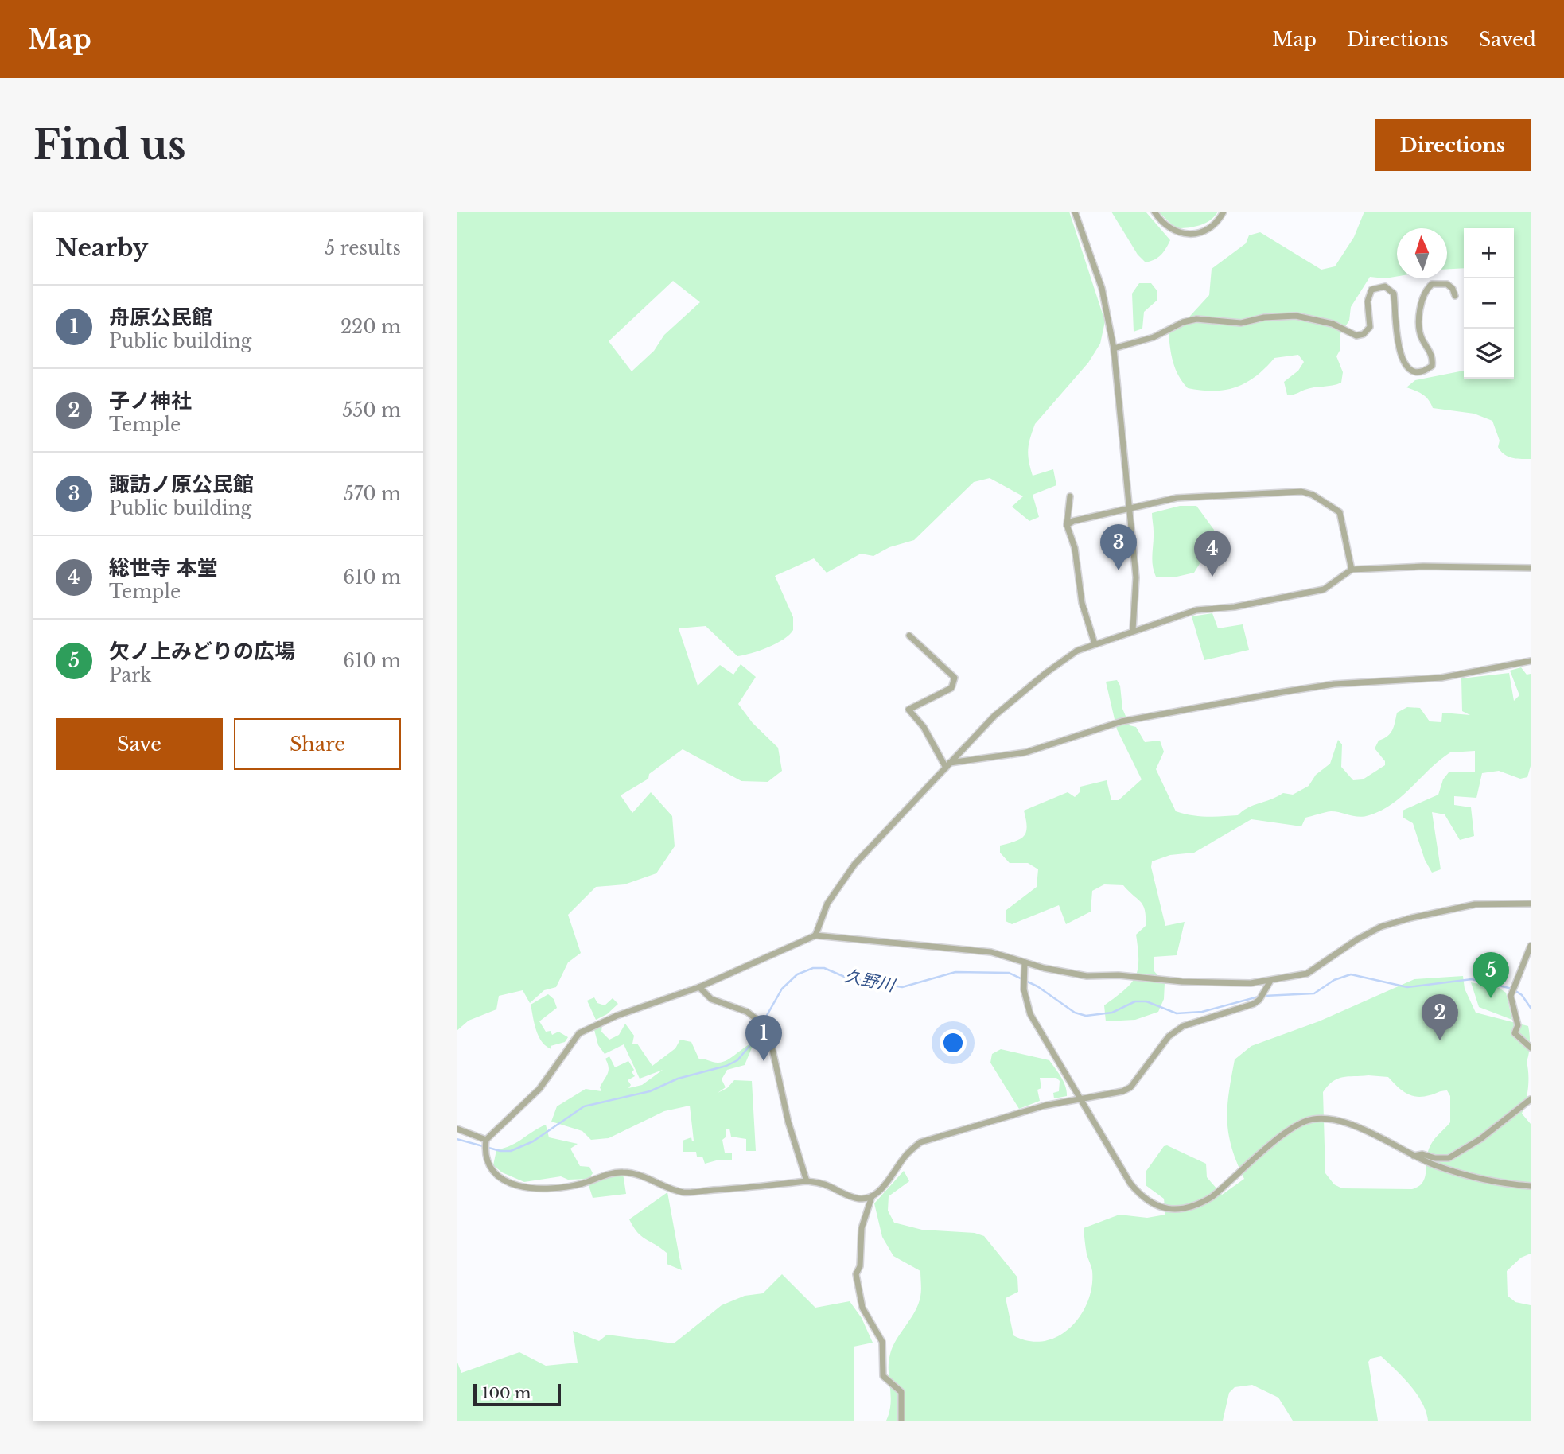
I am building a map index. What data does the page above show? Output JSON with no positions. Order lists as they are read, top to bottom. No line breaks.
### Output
{"water":["久野川"],"scale_bar":"100 m","north":"top","page":{"header":"Map","nav":["Map","Directions","Saved"],"buttons":["Directions",["Save","Share"]],"title":"Find us","heading":["Nearby","5 results"],"map_buttons":["+","−"],"list":[{"mark":"1","name":"舟原公民館","note":"Public building","value":"220 m"},{"mark":"2","name":"子ノ神社","note":"Temple","value":"550 m"},{"mark":"3","name":"諏訪ノ原公民館","note":"Public building","value":"570 m"},{"mark":"4","name":"総世寺 本堂","note":"Temple","value":"610 m"},{"mark":"5","name":"欠ノ上みどりの広場","note":"Park","value":"610 m"}],"pins":["3","4","5","2","1"],"scale":"100 m"}}
